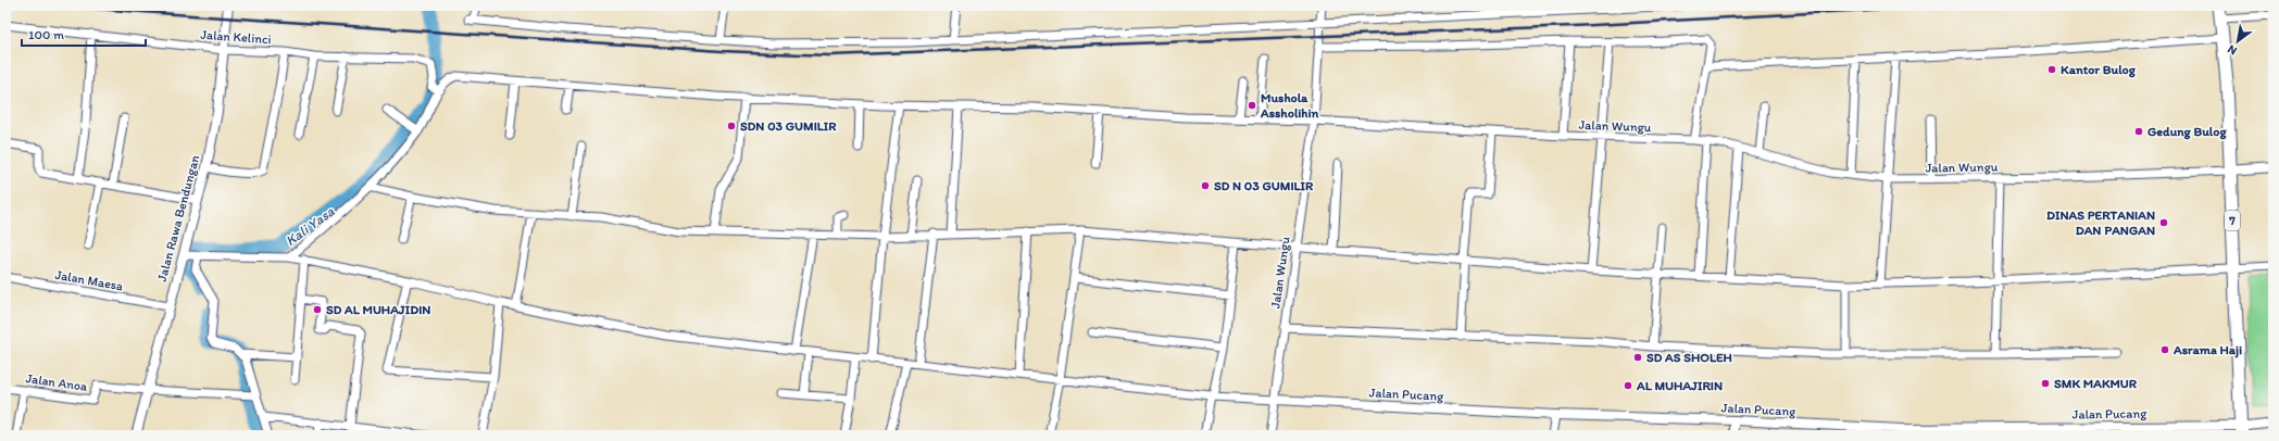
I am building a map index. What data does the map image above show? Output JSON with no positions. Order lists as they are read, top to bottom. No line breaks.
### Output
{"streets":{"highway":["7"],"street":["Jalan Kelinci","Jalan Wungu","Jalan Rawa Bendungan","Jalan Maesa","Jalan Anoa","Jalan Pucang"]},"crossings":[["Jalan Kelinci","Jalan Rawa Bendungan"],["Jalan Wungu","7"],["Jalan Wungu","Jalan Pucang"],["Jalan Rawa Bendungan","Jalan Maesa"],["Jalan Rawa Bendungan","Jalan Anoa"],["7","Jalan Pucang"]],"water":["Kali Yasa"],"places":["Kantor Bulog","Mushola Assholihin","SDN 03 GUMILIR","Gedung Bulog","SD N 03 GUMILIR","DINAS PERTANIAN DAN PANGAN","SD AL MUHAJIDIN","Asrama Haji","SD AS SHOLEH","SMK MAKMUR","AL MUHAJIRIN"],"scale_bar":"100 m","north":"bottom left"}
